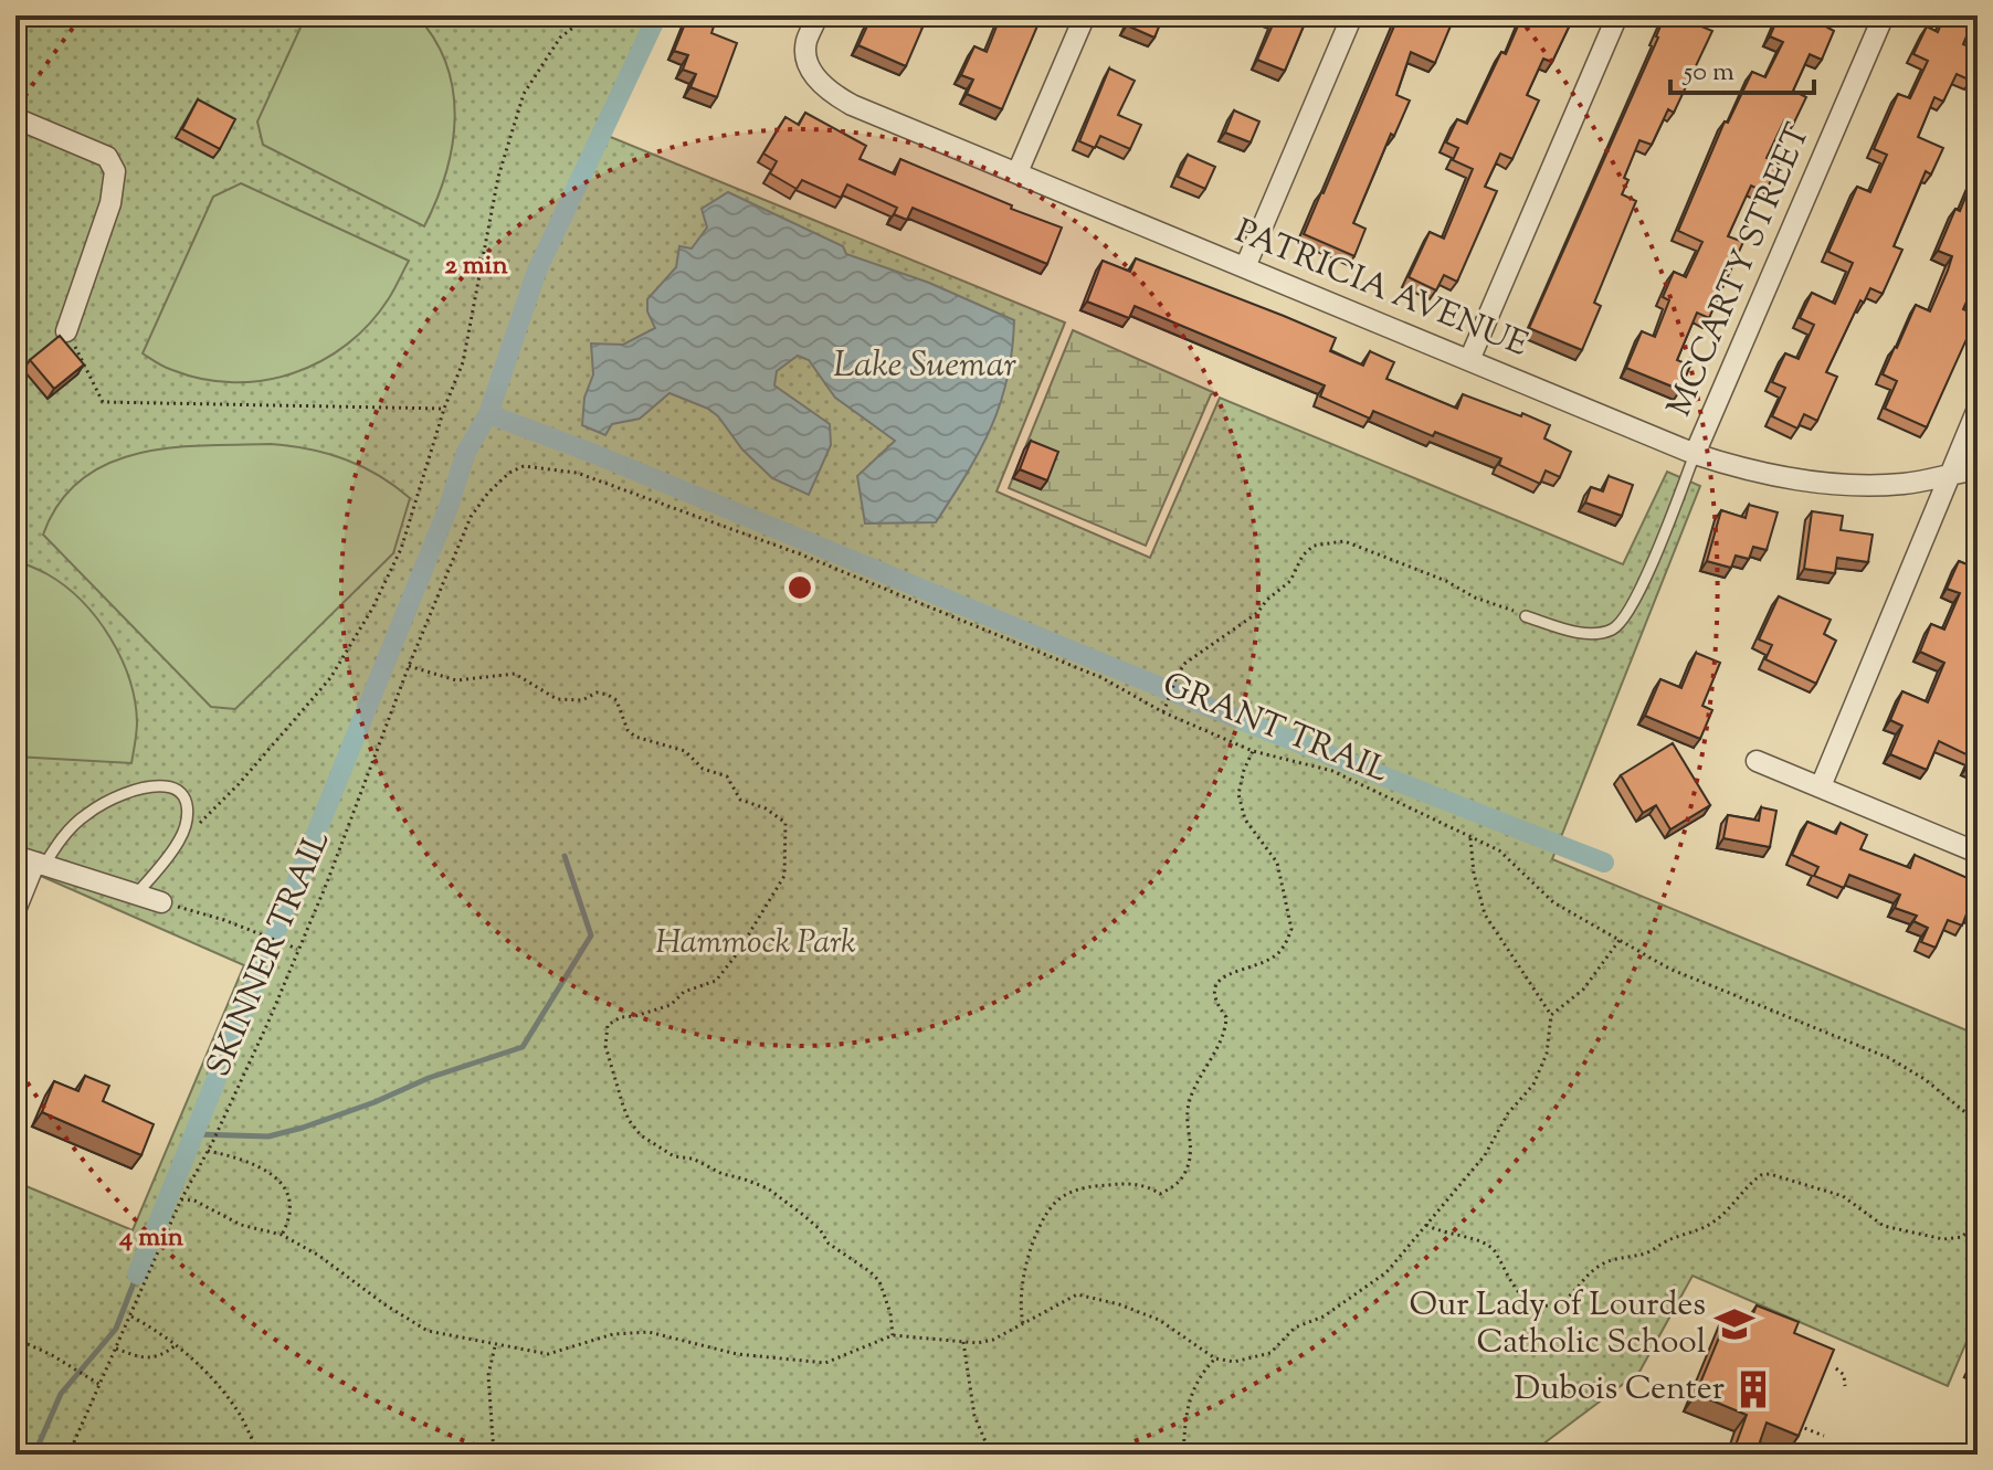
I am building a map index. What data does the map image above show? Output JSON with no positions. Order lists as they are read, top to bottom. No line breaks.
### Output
{"streets":{"street":["MCCARTY STREET","PATRICIA AVENUE"],"path":["GRANT TRAIL","SKINNER TRAIL"]},"crossings":[["MCCARTY STREET","PATRICIA AVENUE"],["GRANT TRAIL","SKINNER TRAIL"]],"water":["Lake Suemar"],"parks":["Hammock Park"],"places":{"school or university":["Our Lady of Lourdes Catholic School"],"building":["Dubois Center"]},"scale_bar":"50 m","rings":["2 min","4 min"]}
